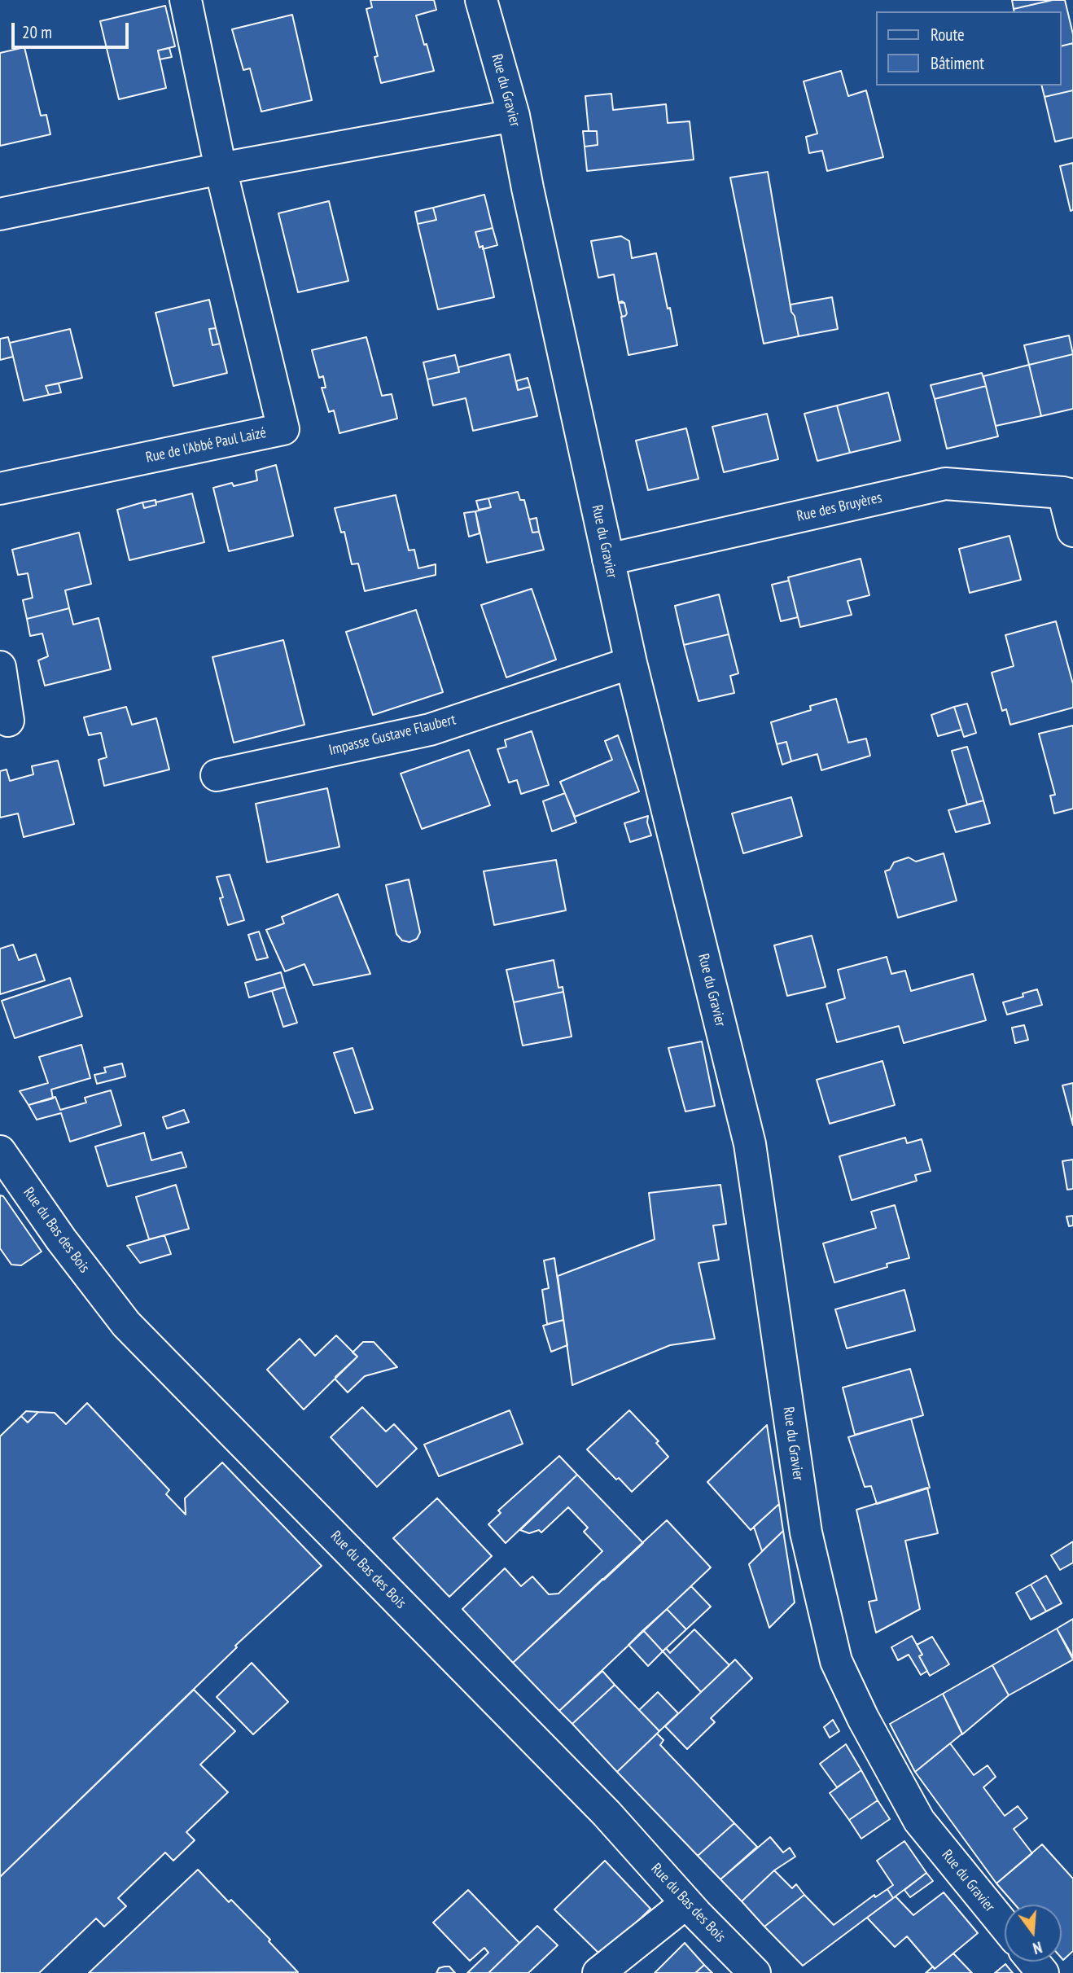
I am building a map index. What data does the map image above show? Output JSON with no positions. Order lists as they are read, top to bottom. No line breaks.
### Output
{"streets":{"street":["Rue du Gravier","Rue de l'Abbé Paul Laizé","Rue des Bruyères","Impasse Gustave Flaubert","Rue du Bas des Bois"]},"crossings":[["Rue du Gravier","Rue des Bruyères"],["Rue du Gravier","Impasse Gustave Flaubert"]],"legend":["Route","Bâtiment"],"scale_bar":"20 m","north":"bottom"}
